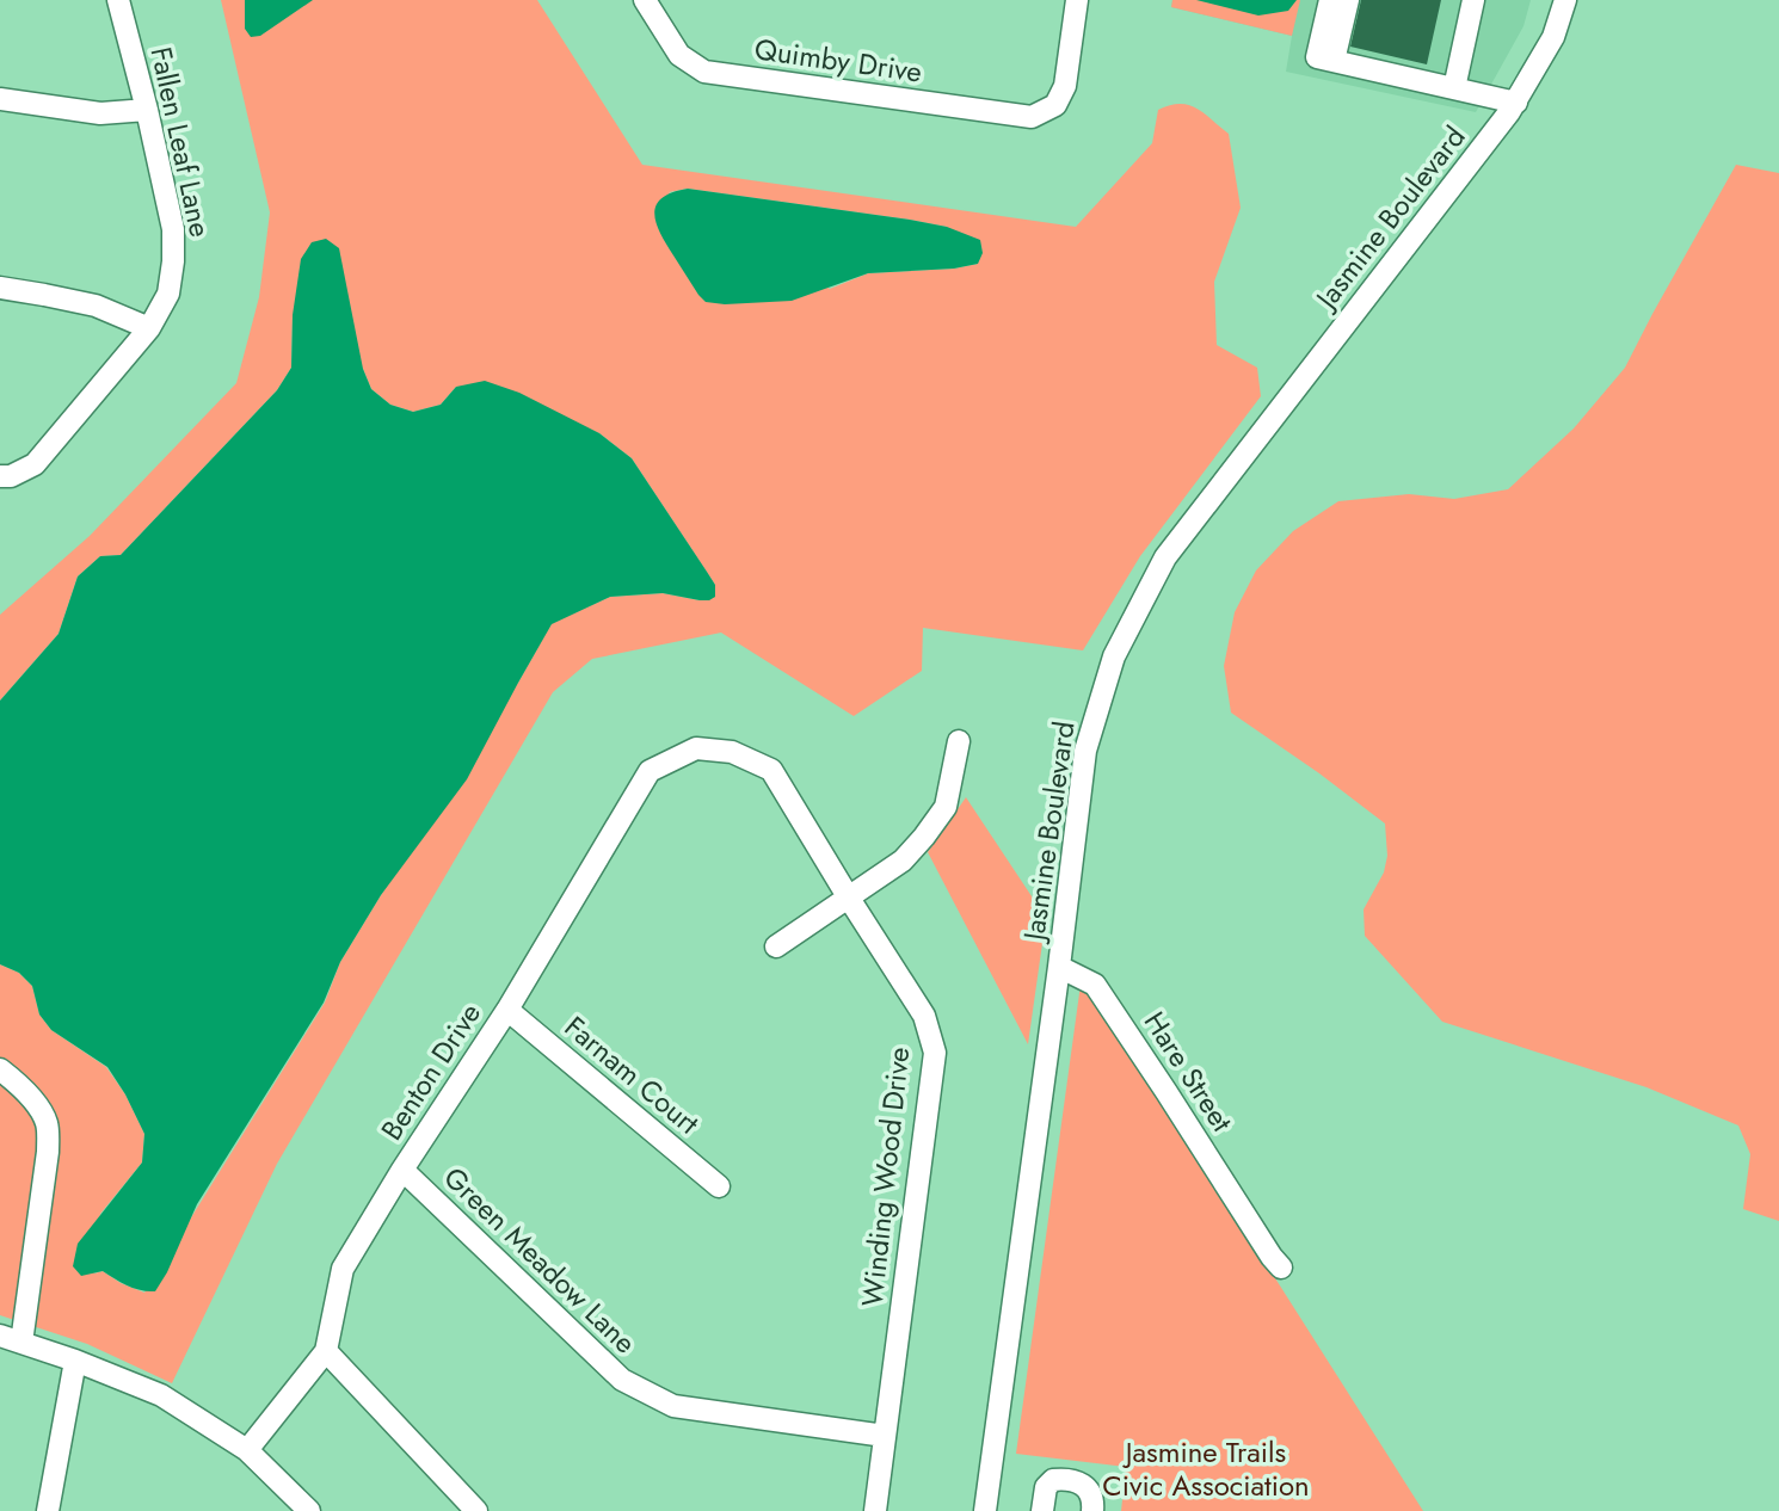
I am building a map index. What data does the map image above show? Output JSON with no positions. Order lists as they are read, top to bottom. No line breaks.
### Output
{"streets":{"street":["Quimby Drive","Fallen Leaf Lane","Jasmine Boulevard","Benton Drive","Hare Street","Farnam Court","Winding Wood Drive","Green Meadow Lane"]},"crossings":[["Jasmine Boulevard","Hare Street"],["Benton Drive","Farnam Court"],["Benton Drive","Winding Wood Drive"],["Benton Drive","Green Meadow Lane"],["Winding Wood Drive","Green Meadow Lane"]],"parks":["Jasmine Trails Civic Association"]}
